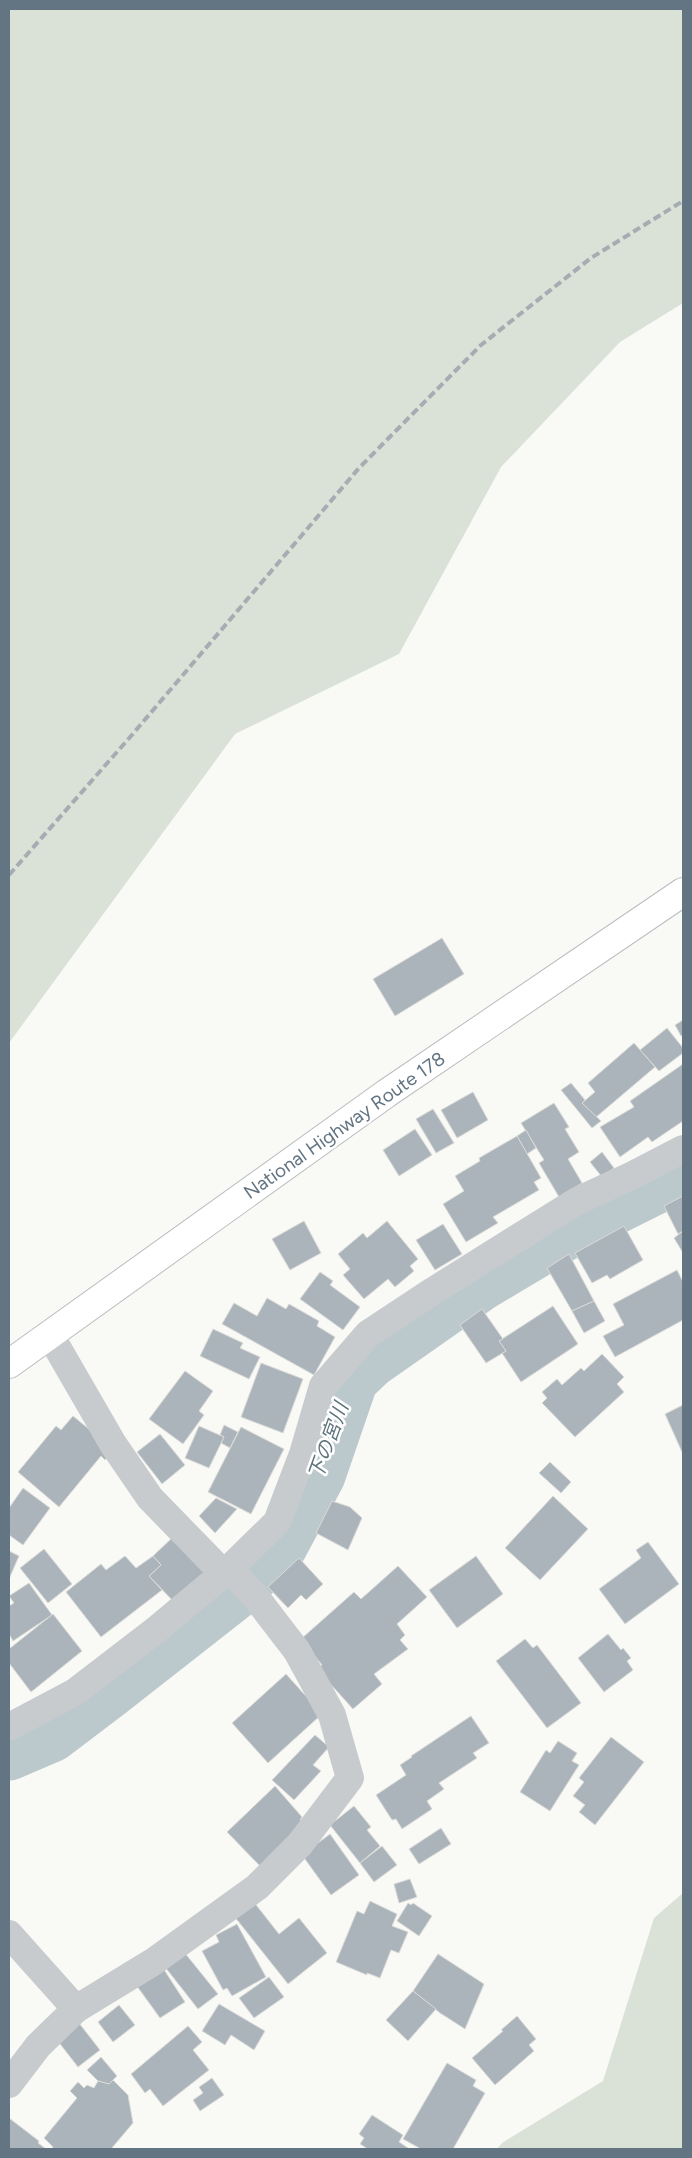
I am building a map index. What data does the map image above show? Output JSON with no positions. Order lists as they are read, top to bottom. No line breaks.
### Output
{"streets":{"highway":["National Highway Route 178"]},"water":["下の宮川"]}
